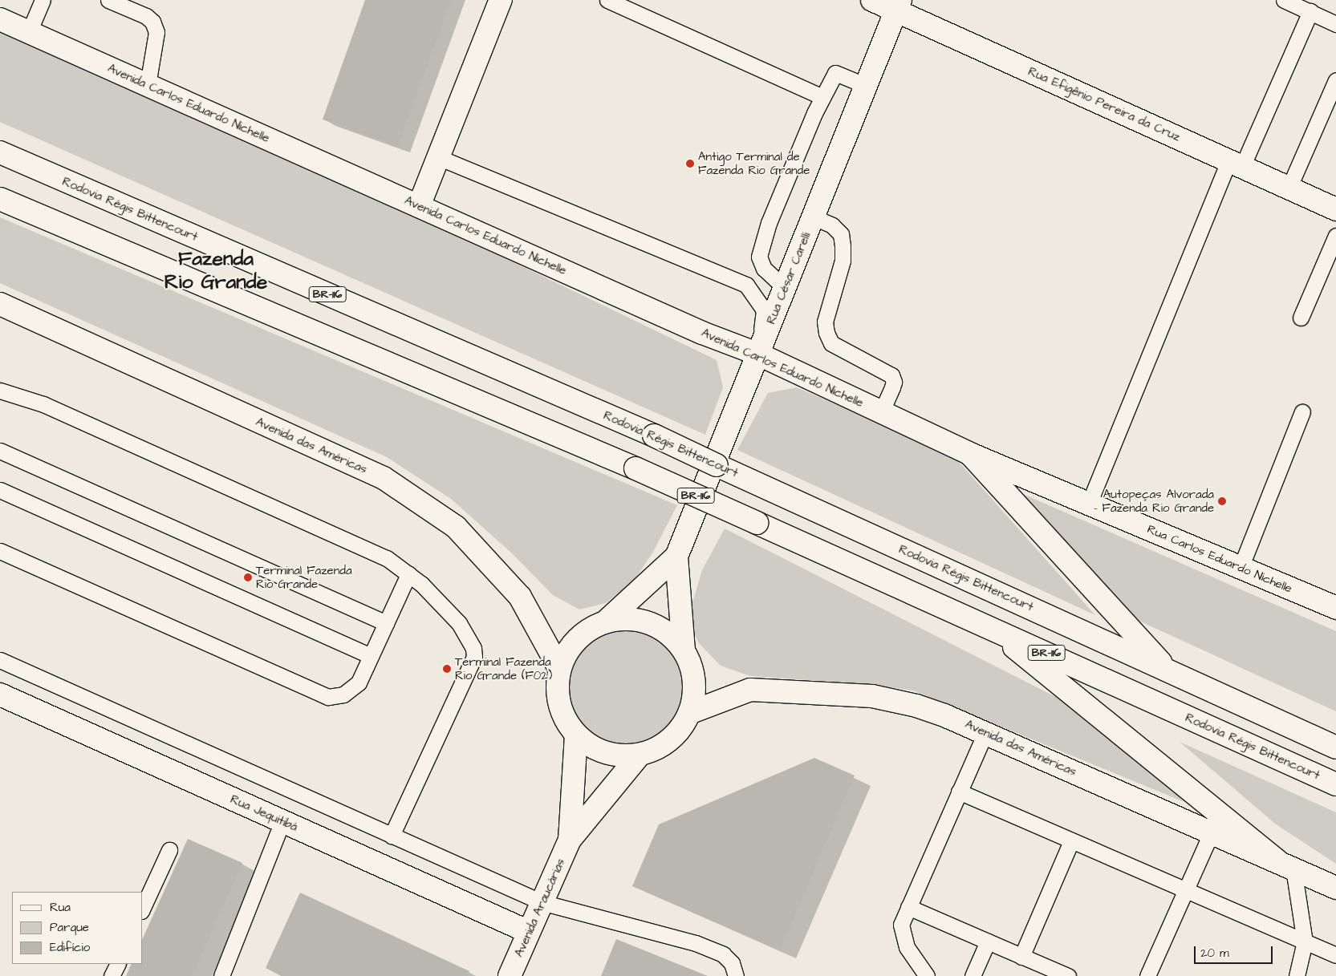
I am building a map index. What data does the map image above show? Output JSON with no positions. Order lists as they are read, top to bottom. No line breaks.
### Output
{"streets":{"main road":["Avenida Carlos Eduardo Nichelle","Rua Efigênio Pereira da Cruz","Rodovia Régis Bittencourt","Rua César Carelli","BR-116","Avenida das Américas","Rua Carlos Eduardo Nichelle","Rua Jequitibá","Avenida Araucárias"]},"crossings":[["Avenida Carlos Eduardo Nichelle","Rua César Carelli"],["Avenida Carlos Eduardo Nichelle","Rua Carlos Eduardo Nichelle"],["Rua Efigênio Pereira da Cruz","Rua César Carelli"],["Rua César Carelli","Avenida das Américas"],["Rua César Carelli","Avenida Araucárias"],["Avenida das Américas","Avenida Araucárias"],["Rua Jequitibá","Avenida Araucárias"]],"districts":["Fazenda Rio Grande"],"places":["Antigo Terminal de Fazenda Rio Grande","Autopeças Alvorada - Fazenda Rio Grande","Terminal Fazenda Rio Grande","Terminal Fazenda Rio Grande (F02)"],"legend":["Rua","Parque","Edifício"],"scale_bar":"20 m"}
